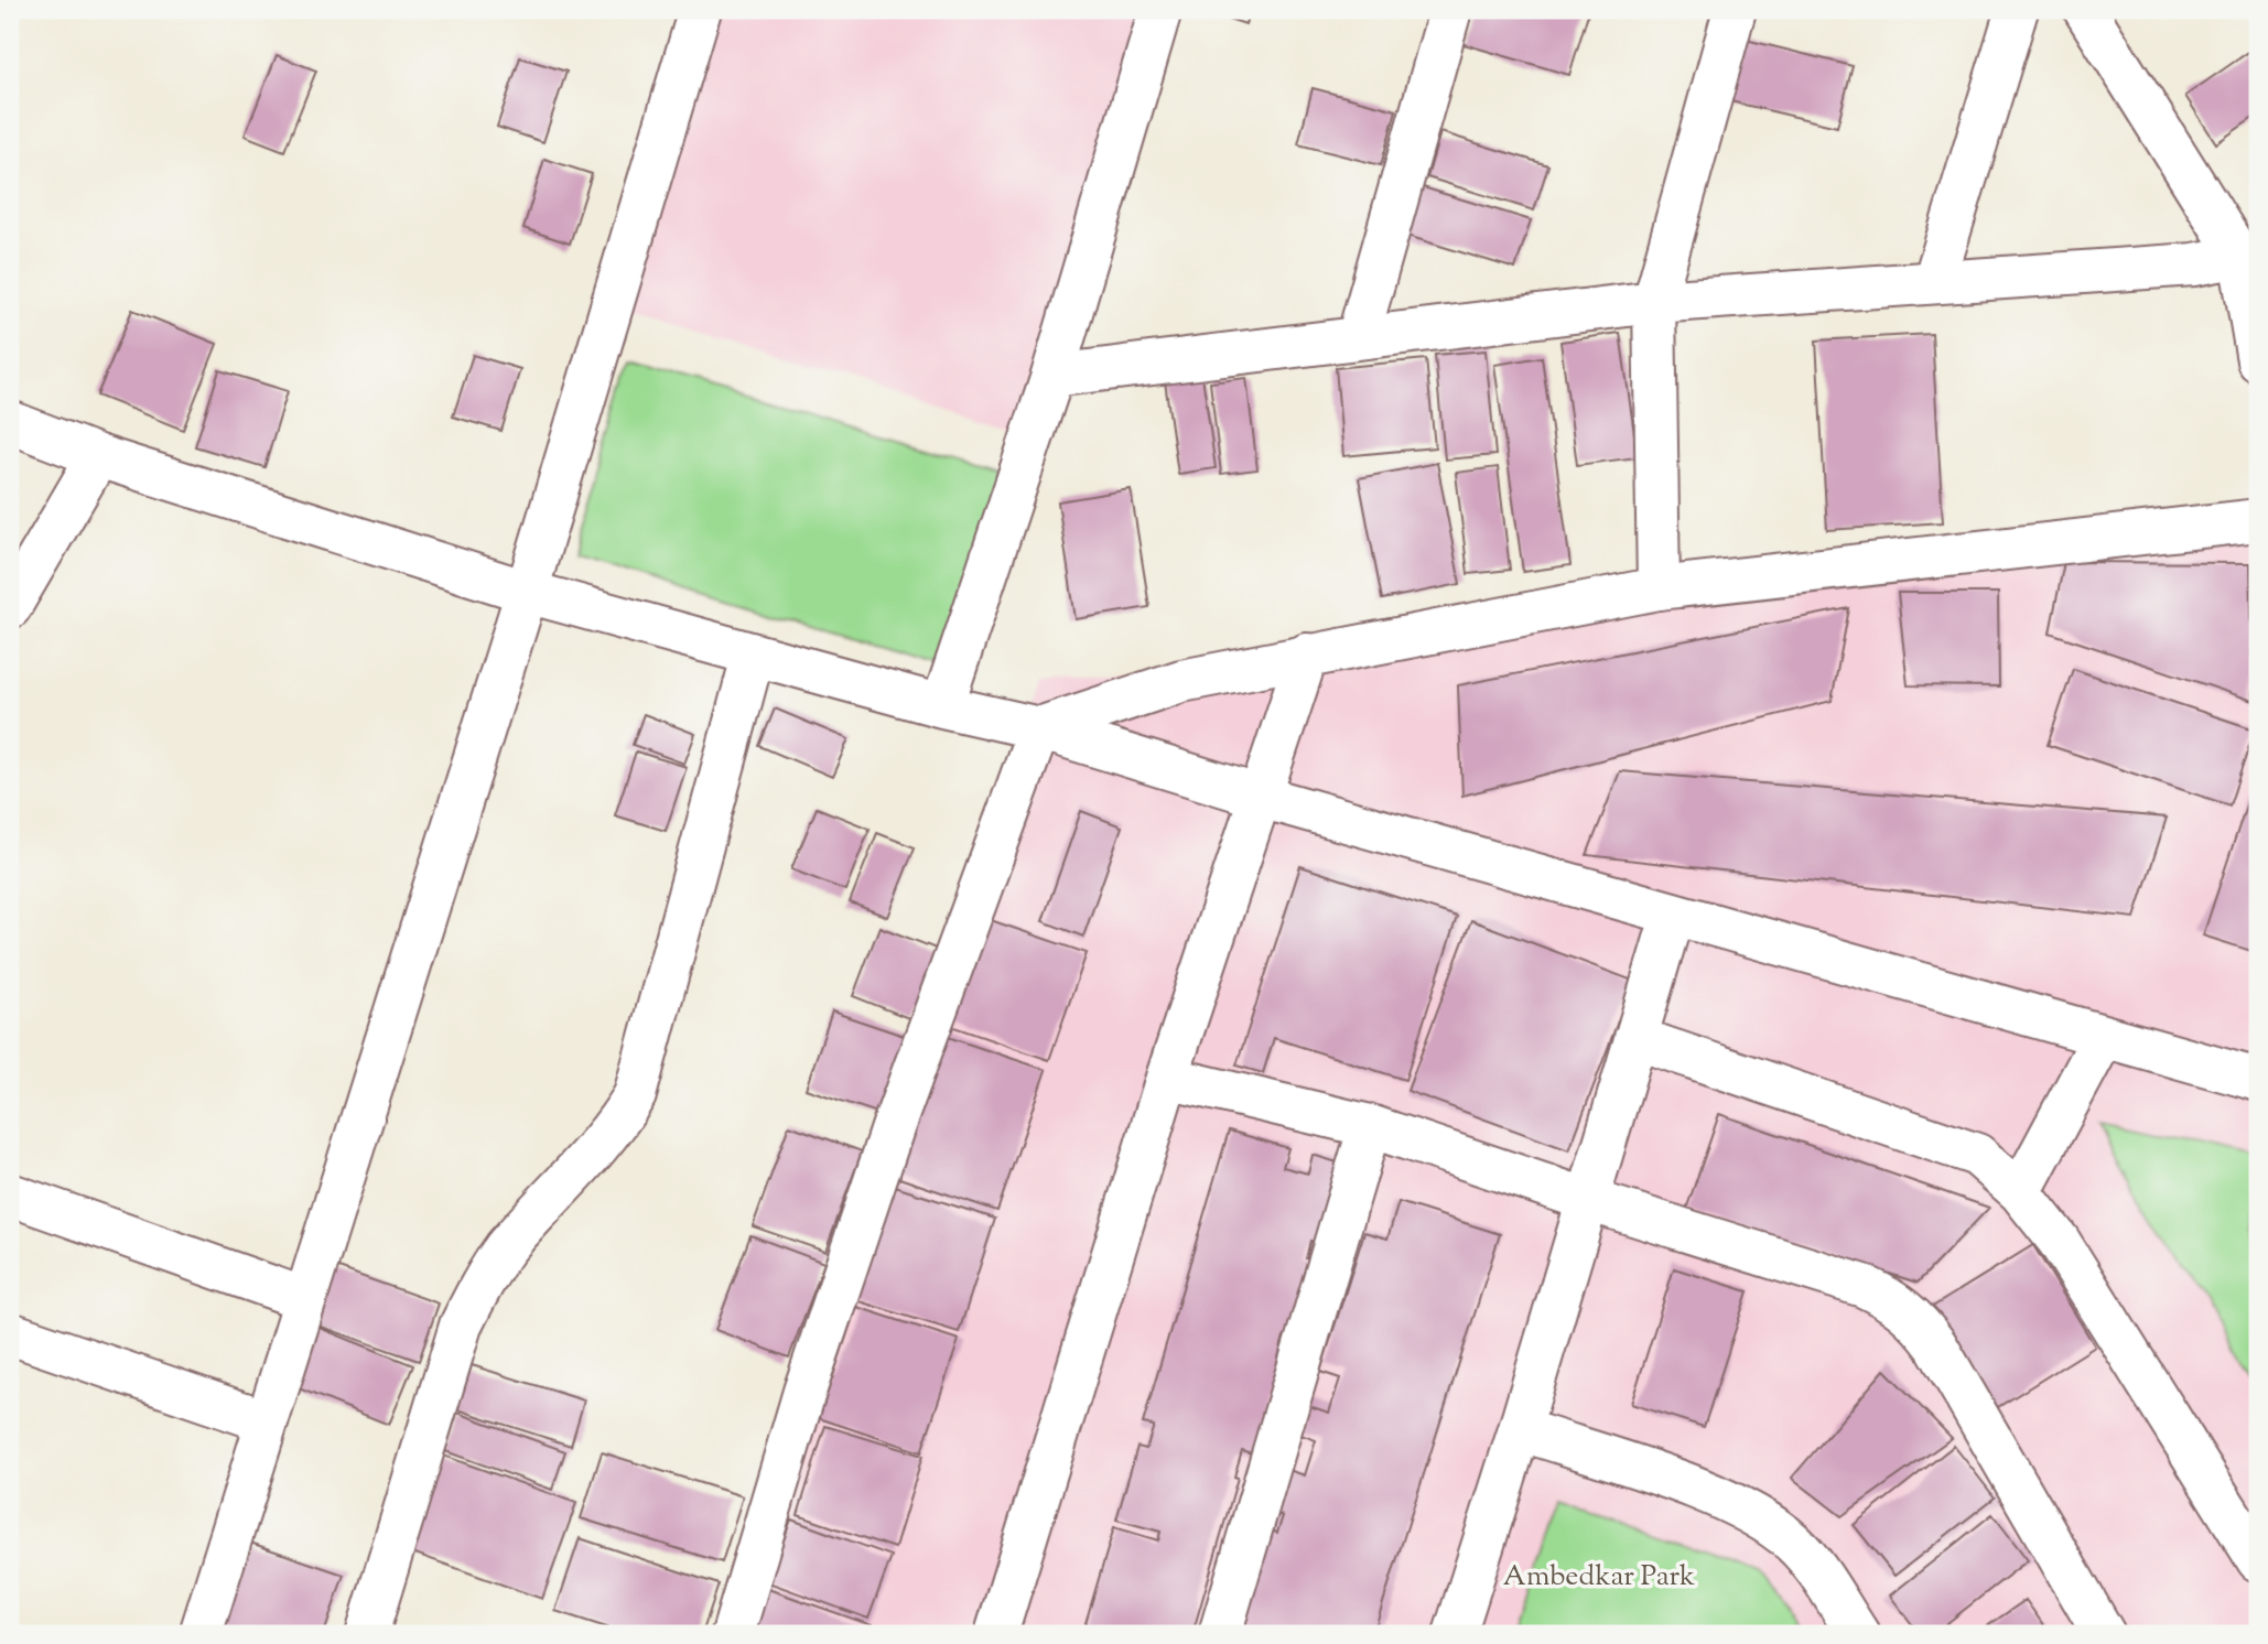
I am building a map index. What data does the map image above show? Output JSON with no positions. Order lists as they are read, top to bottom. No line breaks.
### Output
{"parks":["Ambedkar Park"]}
